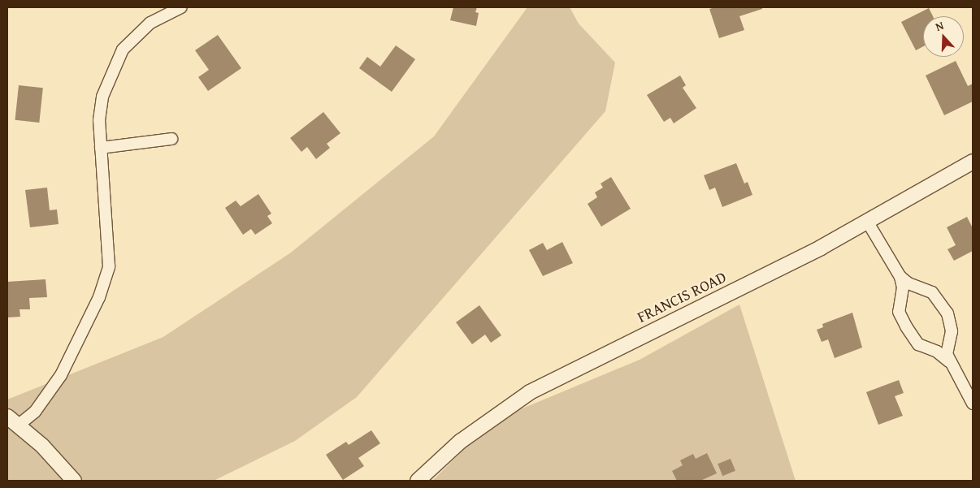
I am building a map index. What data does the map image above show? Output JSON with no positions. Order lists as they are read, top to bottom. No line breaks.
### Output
{"streets":{"street":["FRANCIS ROAD"]},"north":"top"}
